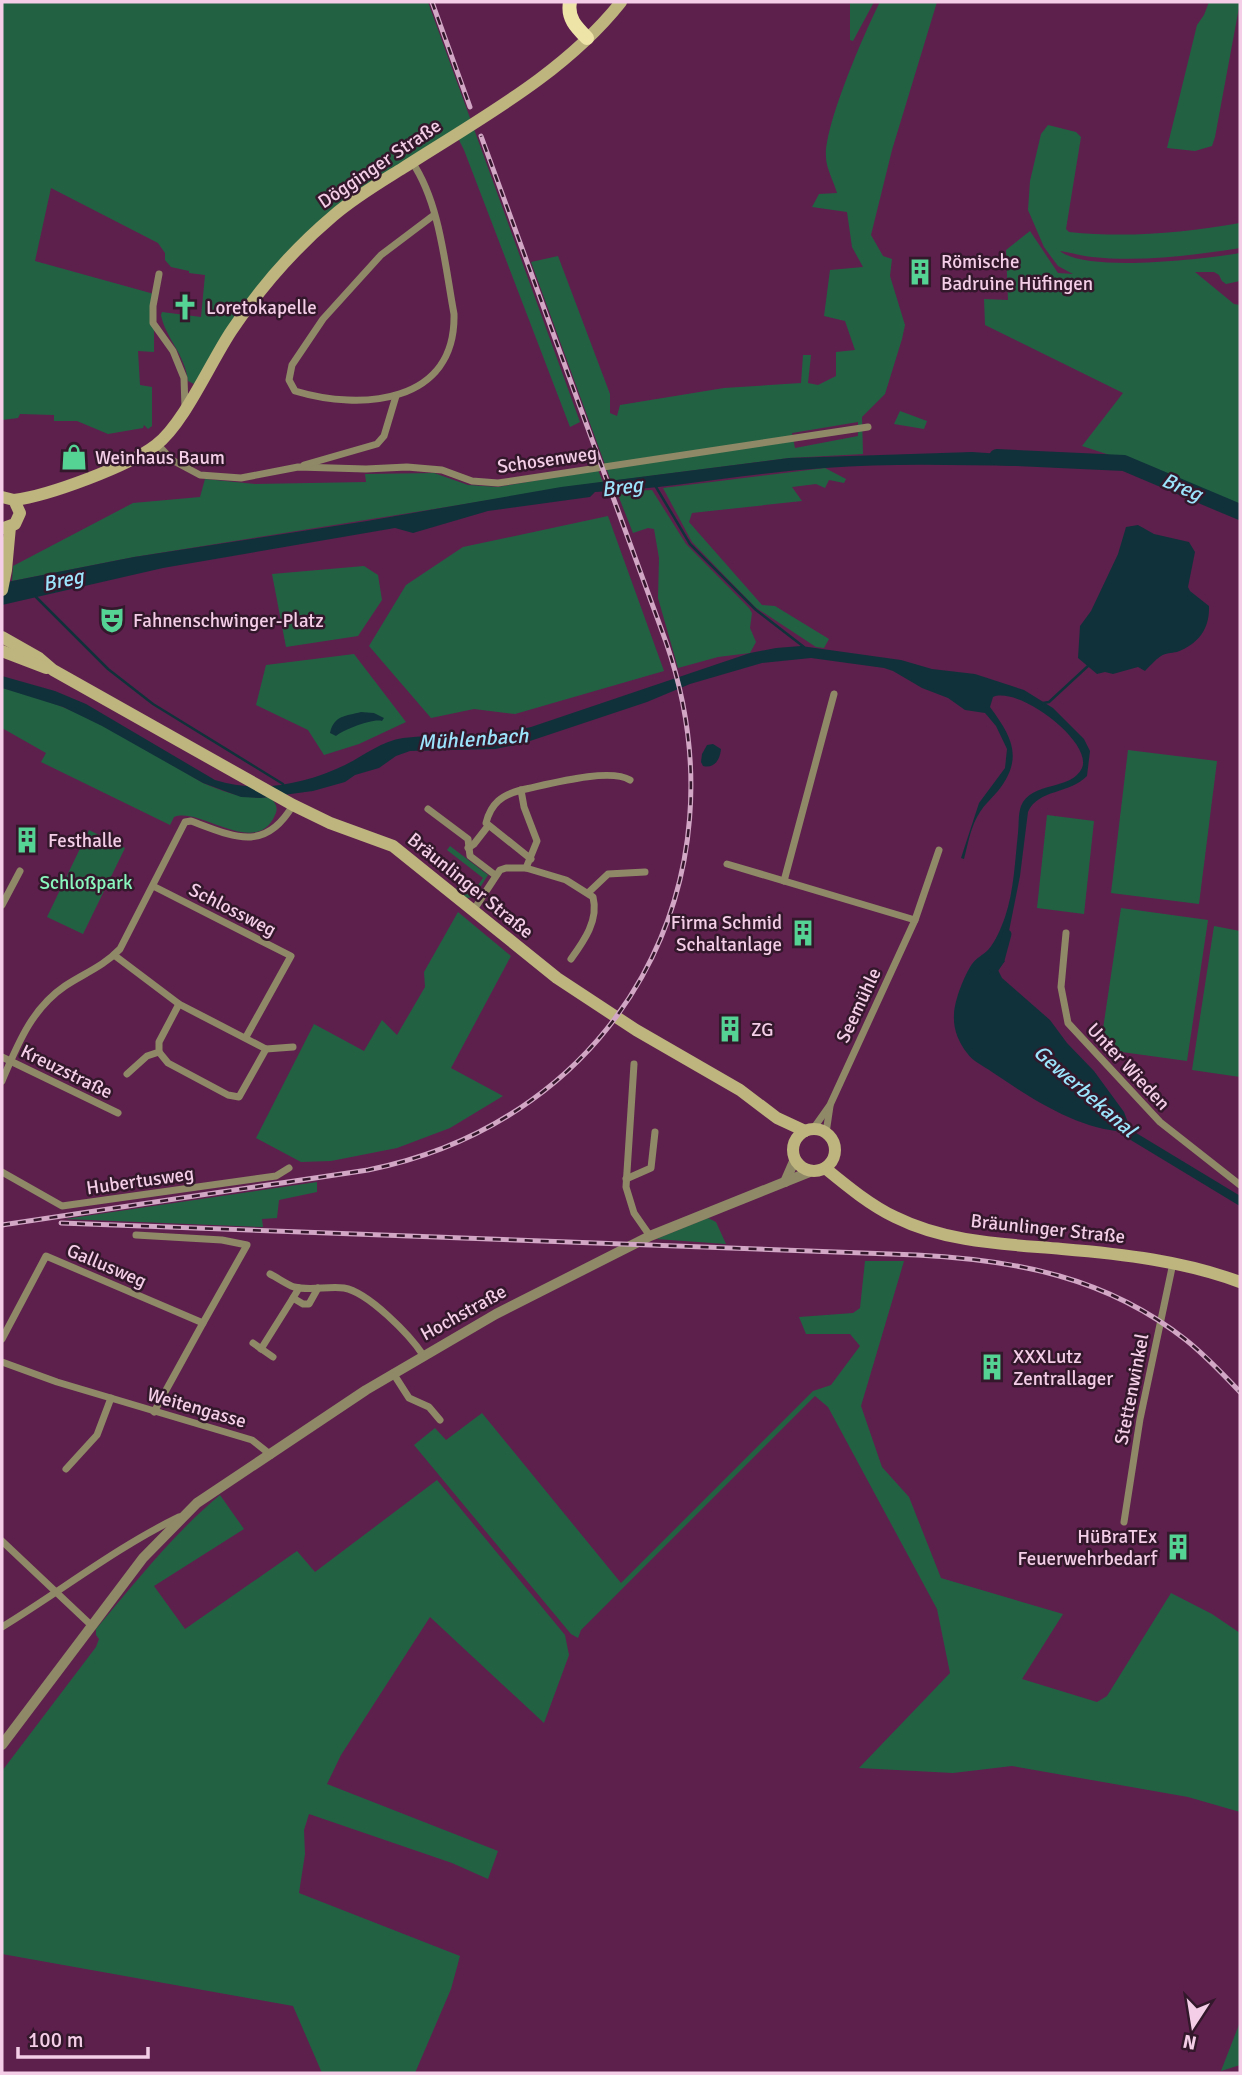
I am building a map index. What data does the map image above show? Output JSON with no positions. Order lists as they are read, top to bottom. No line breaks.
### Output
{"streets":{"main road":["Dögginger Straße","Bräunlinger Straße"],"street":["Schosenweg","Schlossweg","Seemühle","Unter Wieden","Kreuzstraße","Hubertusweg","Gallusweg","Hochstraße","Stettenwinkel","Weitengasse"]},"crossings":[["Dögginger Straße","Schosenweg"],["Bräunlinger Straße","Seemühle"],["Bräunlinger Straße","Hochstraße"],["Bräunlinger Straße","Stettenwinkel"],["Seemühle","Hochstraße"],["Gallusweg","Weitengasse"],["Hochstraße","Weitengasse"]],"water":["Breg","Mühlenbach","Gewerbekanal"],"parks":["Schloßpark"],"places":{"building":["Römische Badruine Hüfingen","Festhalle","Firma Schmid Schaltanlage","ZG","XXXLutz Zentrallager","HüBraTEx Feuerwehrbedarf"],"church":["Loretokapelle"],"shop":["Weinhaus Baum"],"theatre":["Fahnenschwinger-Platz"]},"scale_bar":"100 m","north":"bottom"}
